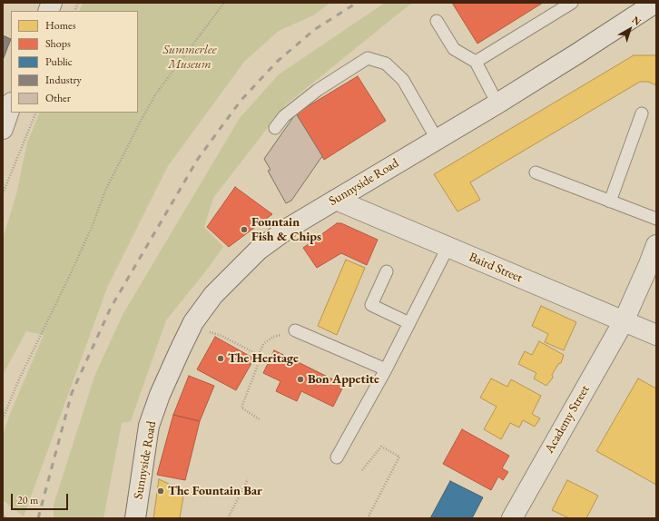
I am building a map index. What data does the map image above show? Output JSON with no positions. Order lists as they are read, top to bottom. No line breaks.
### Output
{"streets":{"main road":["Sunnyside Road","Baird Street","Academy Street"]},"crossings":[["Sunnyside Road","Baird Street"],["Baird Street","Academy Street"]],"parks":["Summerlee Museum"],"places":["Fountain Fish & Chips","The Heritage","Bon Appetite","The Fountain Bar"],"legend":["Homes","Shops","Public","Industry","Other"],"scale_bar":"20 m","north":"top right"}
